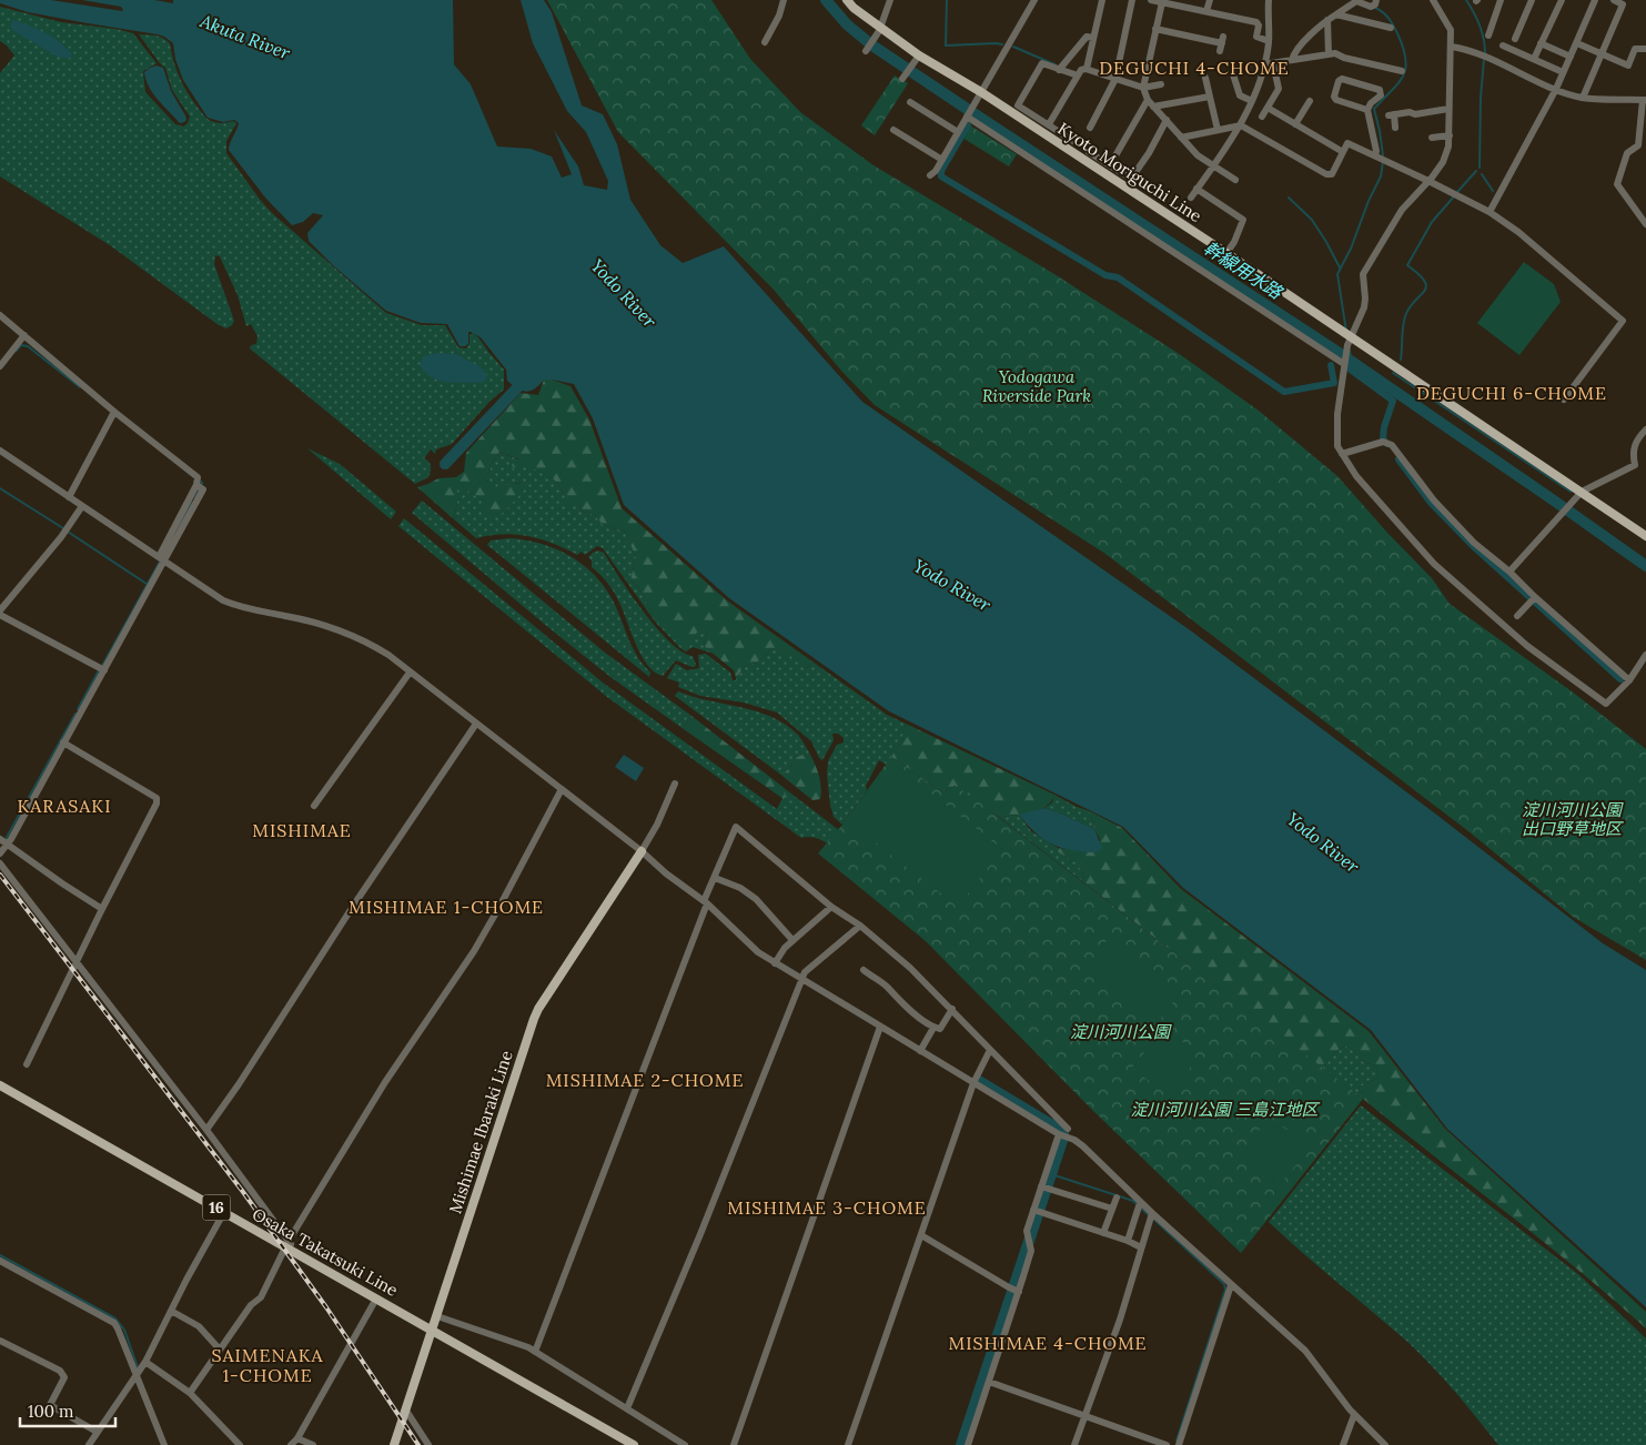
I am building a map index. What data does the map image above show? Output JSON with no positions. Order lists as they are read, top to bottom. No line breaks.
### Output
{"streets":{"main road":["Kyoto Moriguchi Line","Mishimae Ibaraki Line","16","Osaka Takatsuki Line"]},"crossings":[["Mishimae Ibaraki Line","Osaka Takatsuki Line"]],"districts":["DEGUCHI 4-CHOME","DEGUCHI 6-CHOME","KARASAKI","MISHIMAE","MISHIMAE 1-CHOME","MISHIMAE 2-CHOME","MISHIMAE 3-CHOME","MISHIMAE 4-CHOME","SAIMENAKA 1-CHOME"],"water":["Akuta River","幹線用水路","Yodo River"],"parks":["Yodogawa Riverside Park","淀川河川公園 出口野草地区","淀川河川公園","淀川河川公園 三島江地区"],"scale_bar":"100 m"}
